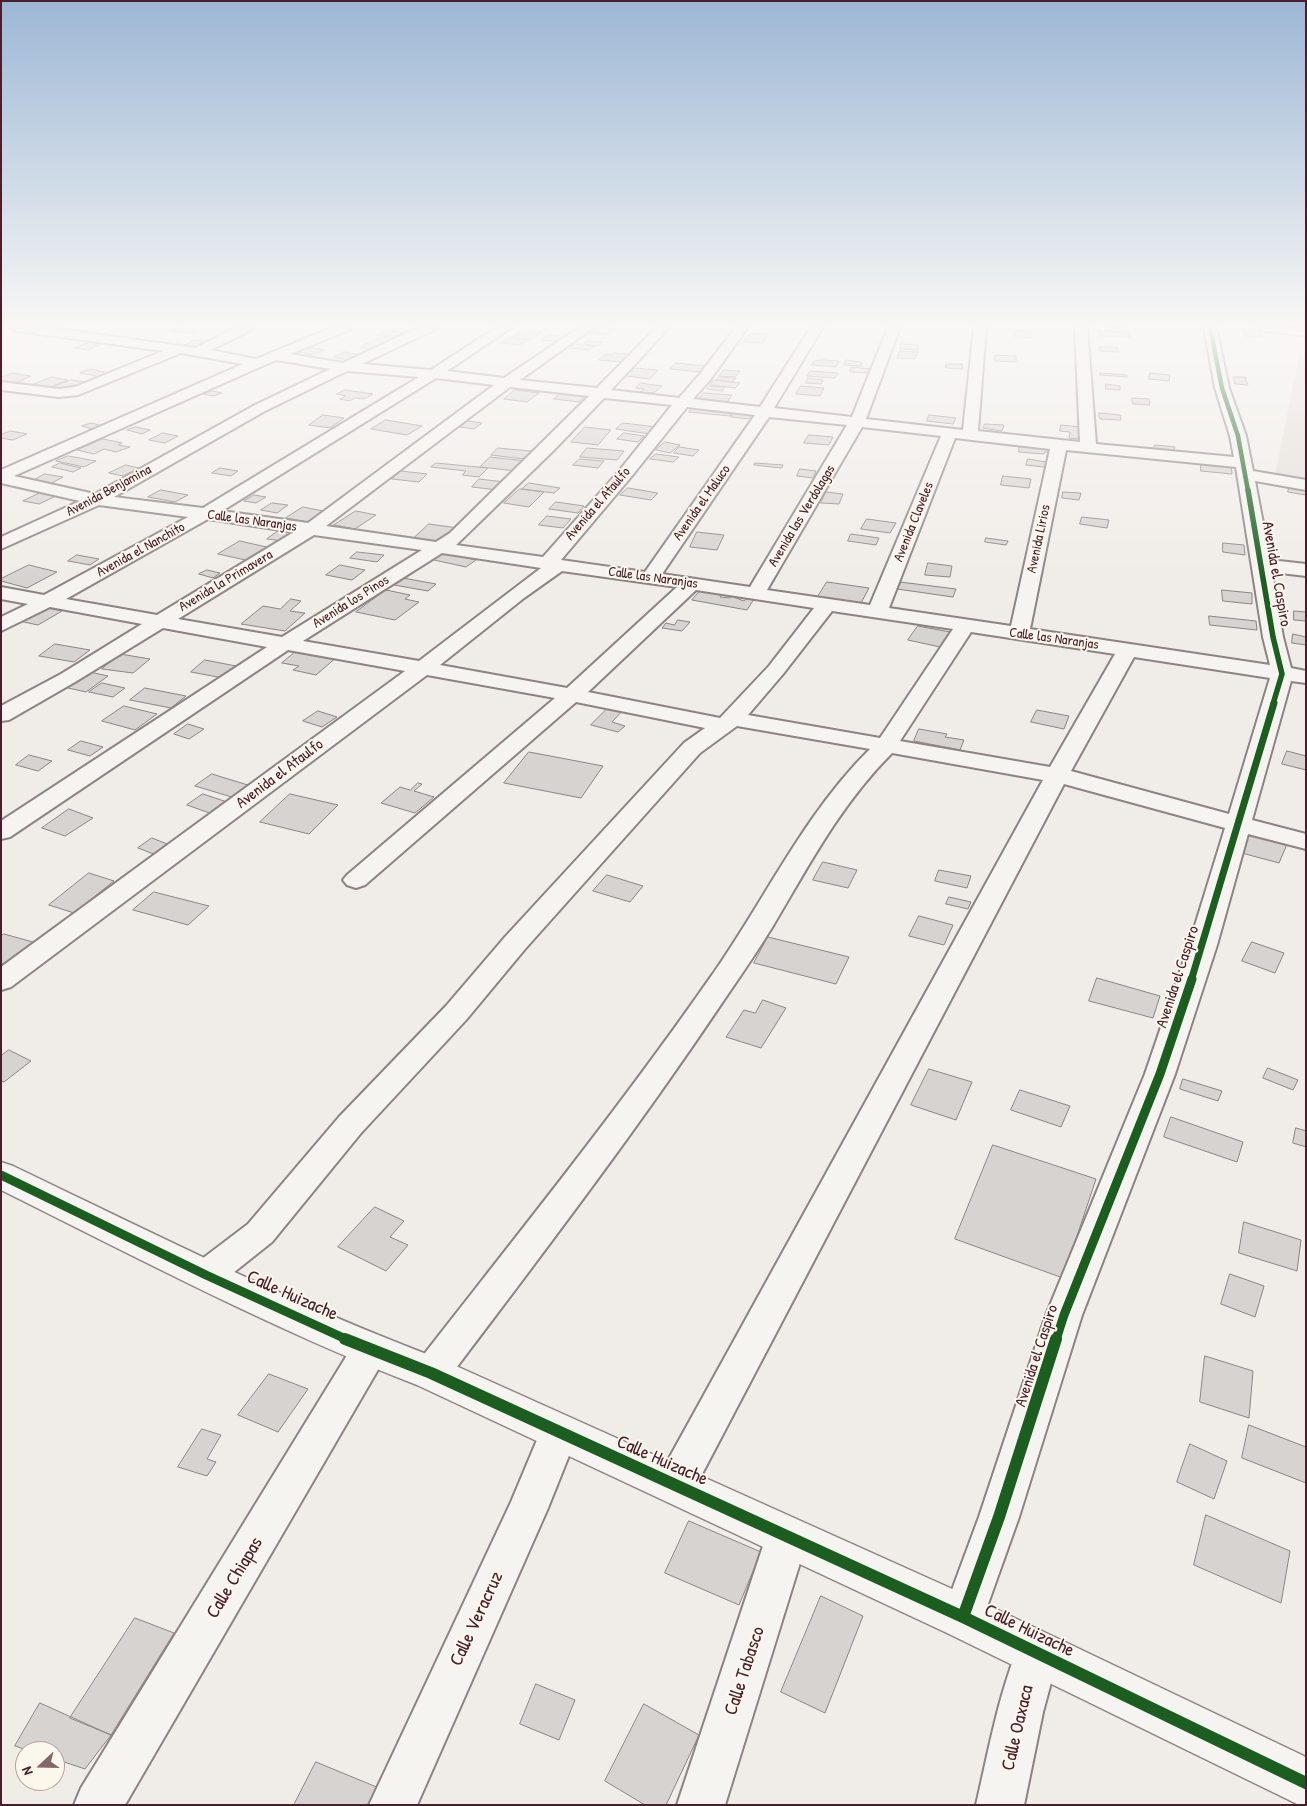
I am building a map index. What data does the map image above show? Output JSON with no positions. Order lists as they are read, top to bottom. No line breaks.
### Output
{"streets":{"street":["Avenida Benjamina","Avenida el Maluco","Avenida el Ataulfo","Avenida las Verdolagas","Calle las Naranjas","Avenida Claveles","Avenida Lirios","Avenida el Nanchito","Avenida el Caspiro","Avenida la Primavera","Avenida los Pinos","Calle Huizache","Calle Chiapas","Calle Veracruz","Calle Tabasco","Calle Oaxaca"]},"crossings":[["Avenida Benjamina","Calle las Naranjas"],["Avenida el Maluco","Calle las Naranjas"],["Avenida el Ataulfo","Calle las Naranjas"],["Avenida las Verdolagas","Calle las Naranjas"],["Calle las Naranjas","Avenida Claveles"],["Calle las Naranjas","Avenida Lirios"],["Calle las Naranjas","Avenida el Nanchito"],["Calle las Naranjas","Avenida el Caspiro"],["Calle las Naranjas","Avenida la Primavera"],["Calle las Naranjas","Avenida los Pinos"],["Avenida el Caspiro","Calle Huizache"],["Calle Huizache","Calle Chiapas"],["Calle Huizache","Calle Veracruz"],["Calle Huizache","Calle Tabasco"],["Calle Huizache","Calle Oaxaca"]],"north":"left"}
